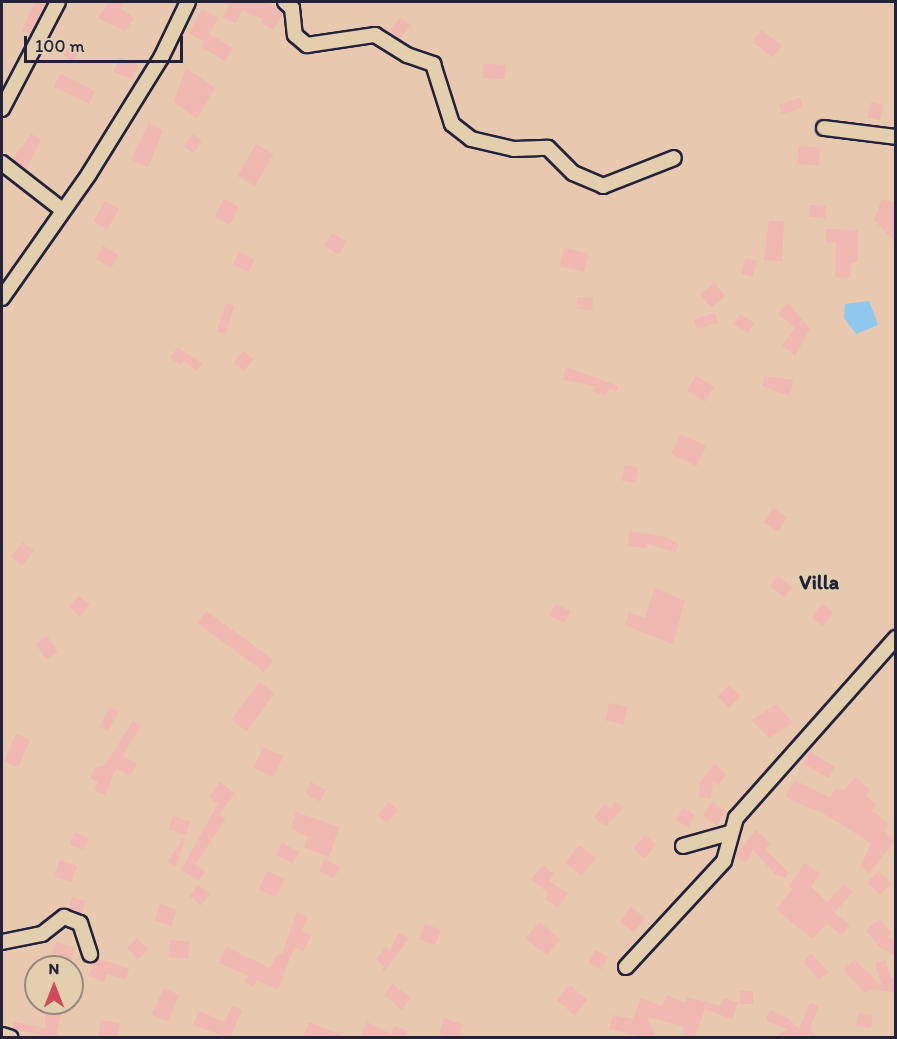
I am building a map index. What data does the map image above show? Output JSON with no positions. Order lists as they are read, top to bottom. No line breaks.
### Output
{"districts":["Villa"],"scale_bar":"100 m","north":"top"}
